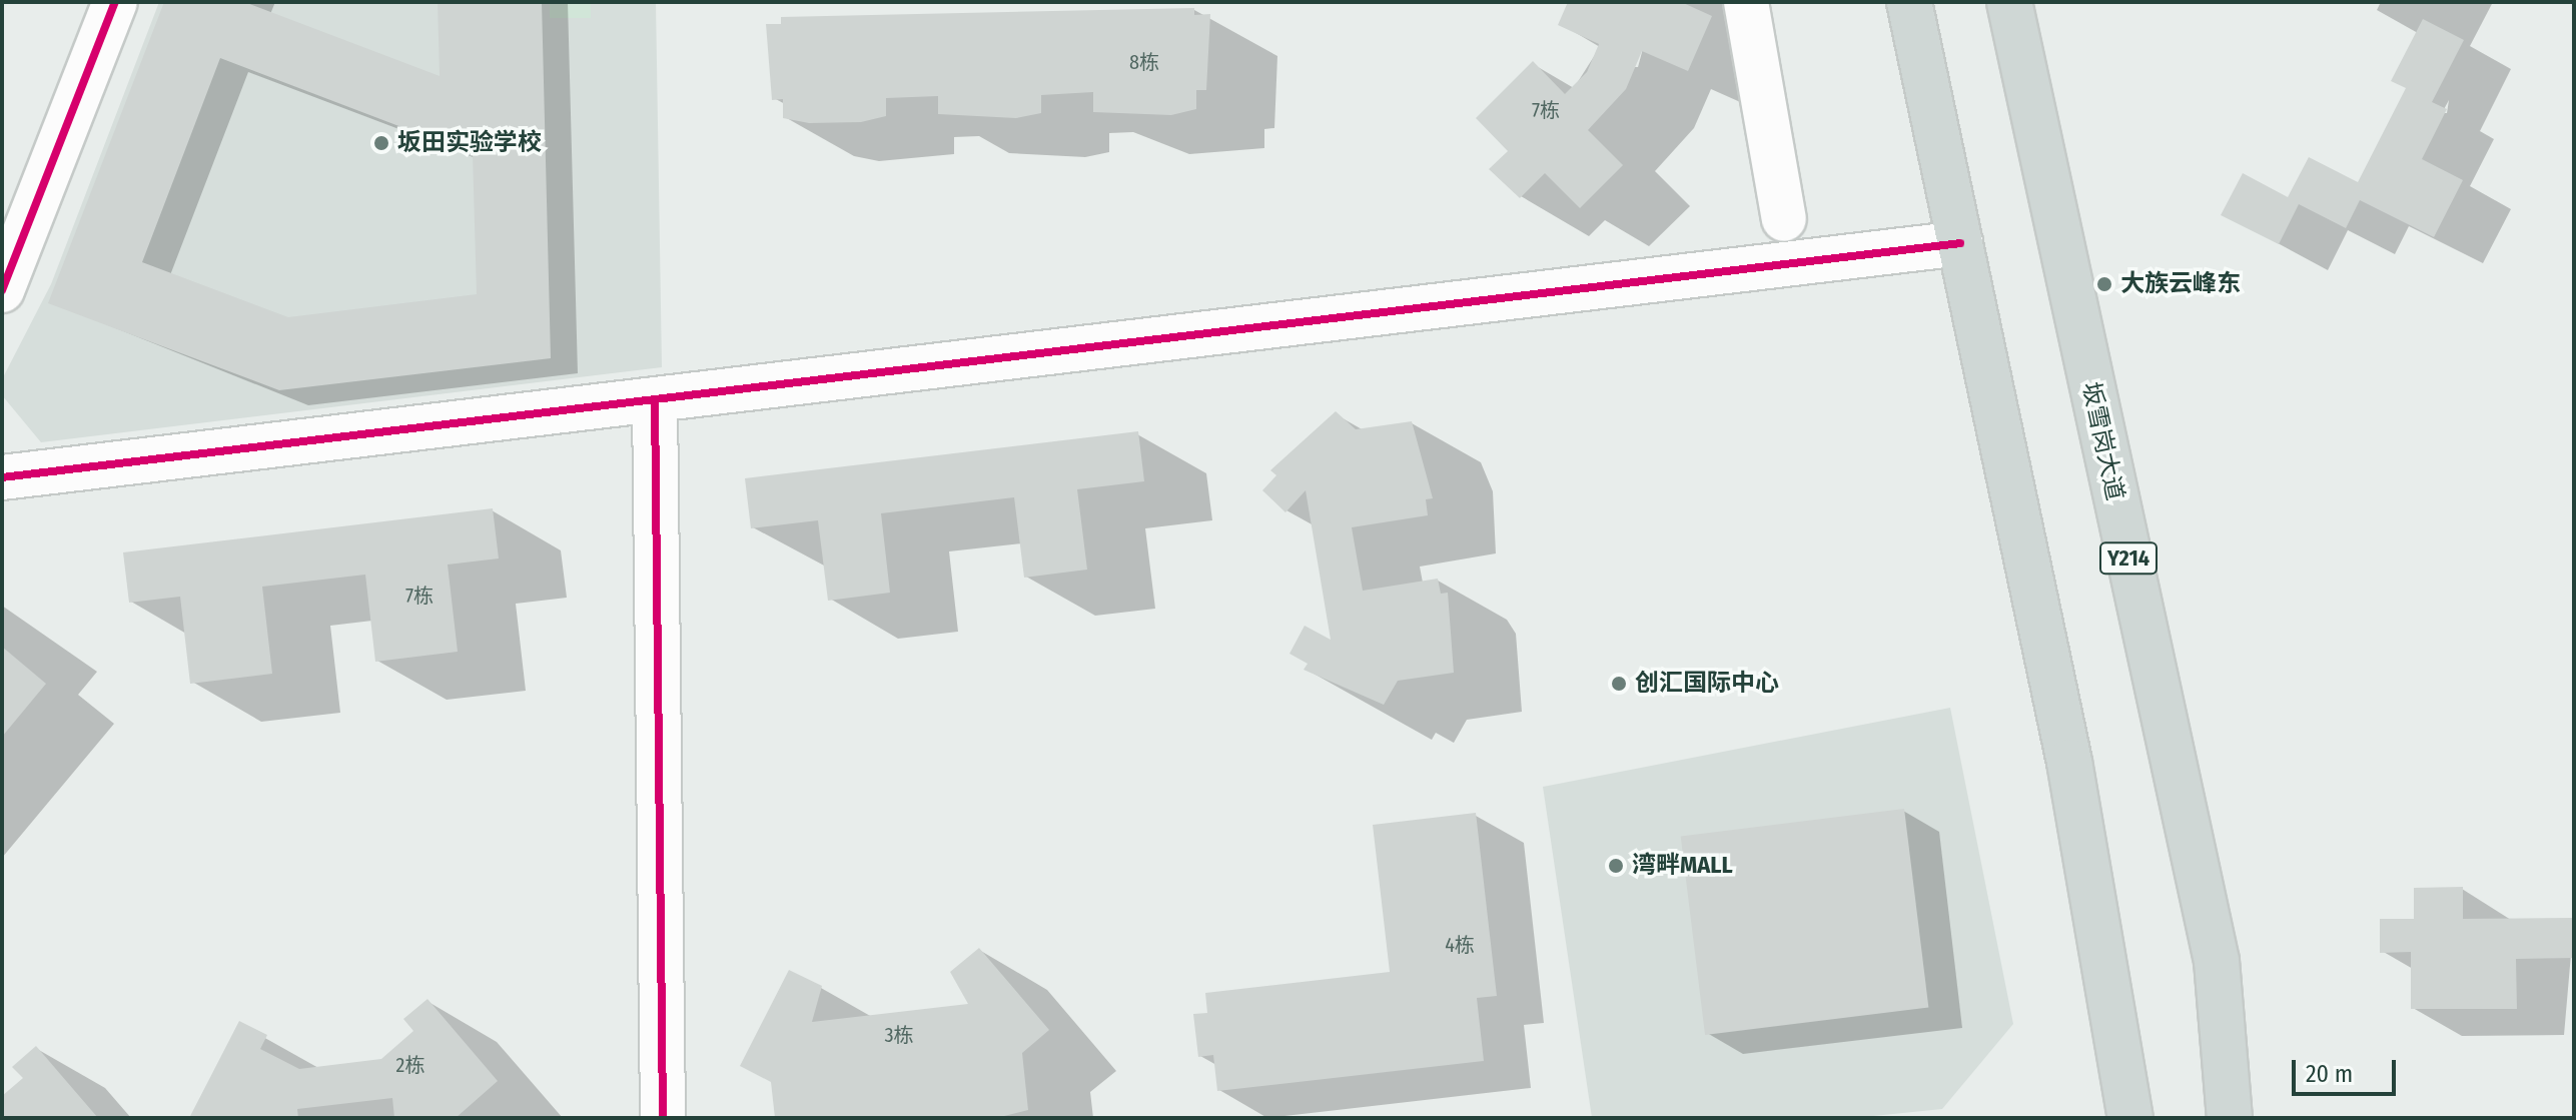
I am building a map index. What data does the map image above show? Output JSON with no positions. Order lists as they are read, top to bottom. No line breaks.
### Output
{"streets":{"main road":["坂雪岗大道","Y214"]},"places":["坂田实验学校","大族云峰东","创汇国际中心","湾畔MALL"],"house_numbers":["8栋","7栋","7栋","4栋","3栋","2栋"],"scale_bar":"20 m"}
